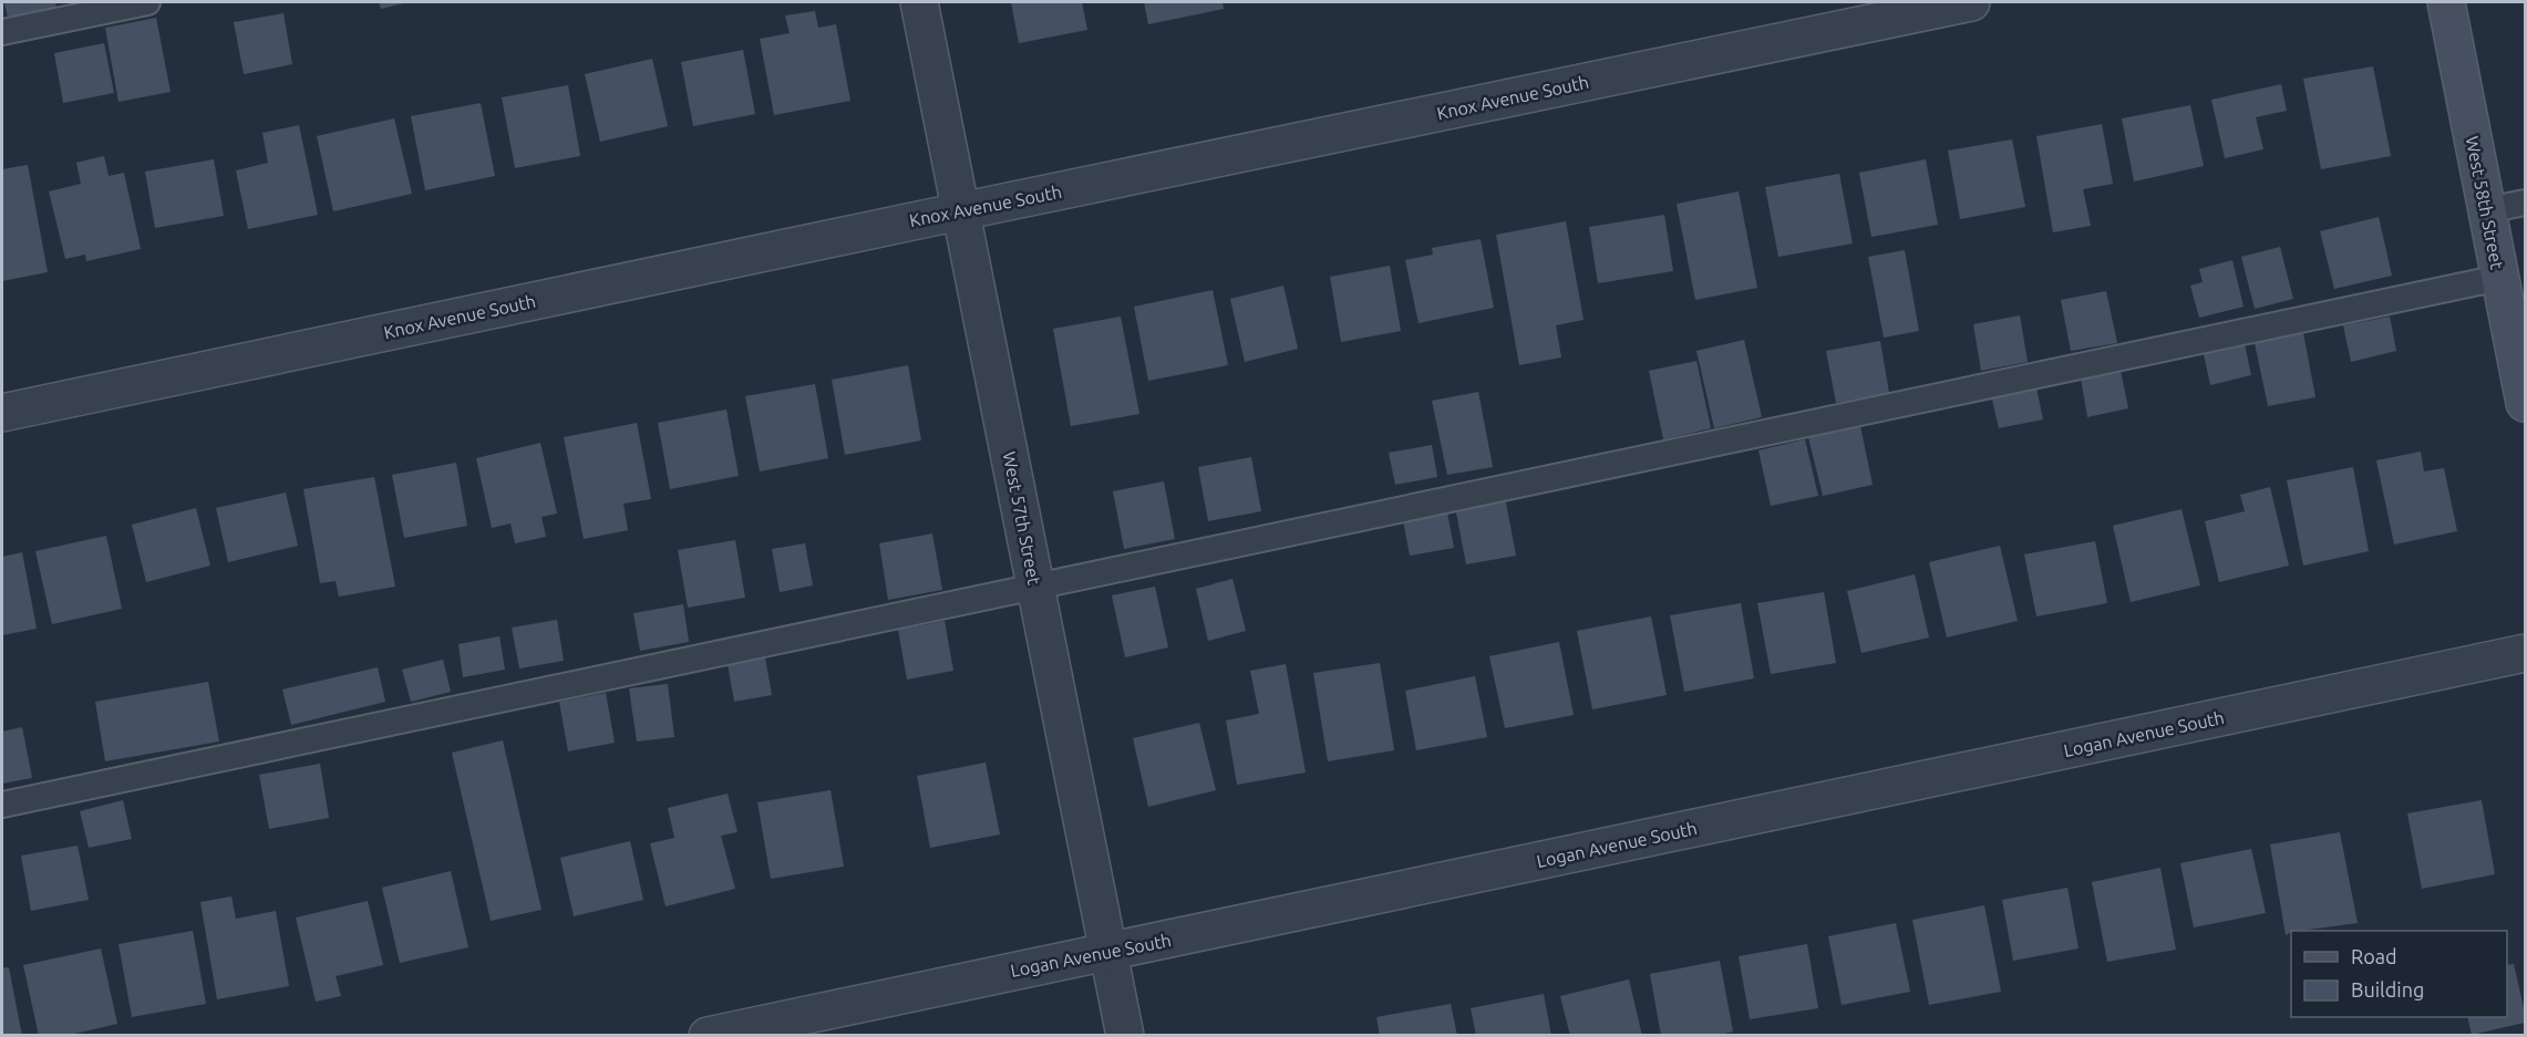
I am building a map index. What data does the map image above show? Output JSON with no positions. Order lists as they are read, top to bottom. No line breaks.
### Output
{"streets":{"street":["Knox Avenue South","West 58th Street","West 57th Street","Logan Avenue South"]},"crossings":[["Knox Avenue South","West 57th Street"],["West 57th Street","Logan Avenue South"]],"legend":["Road","Building"]}
